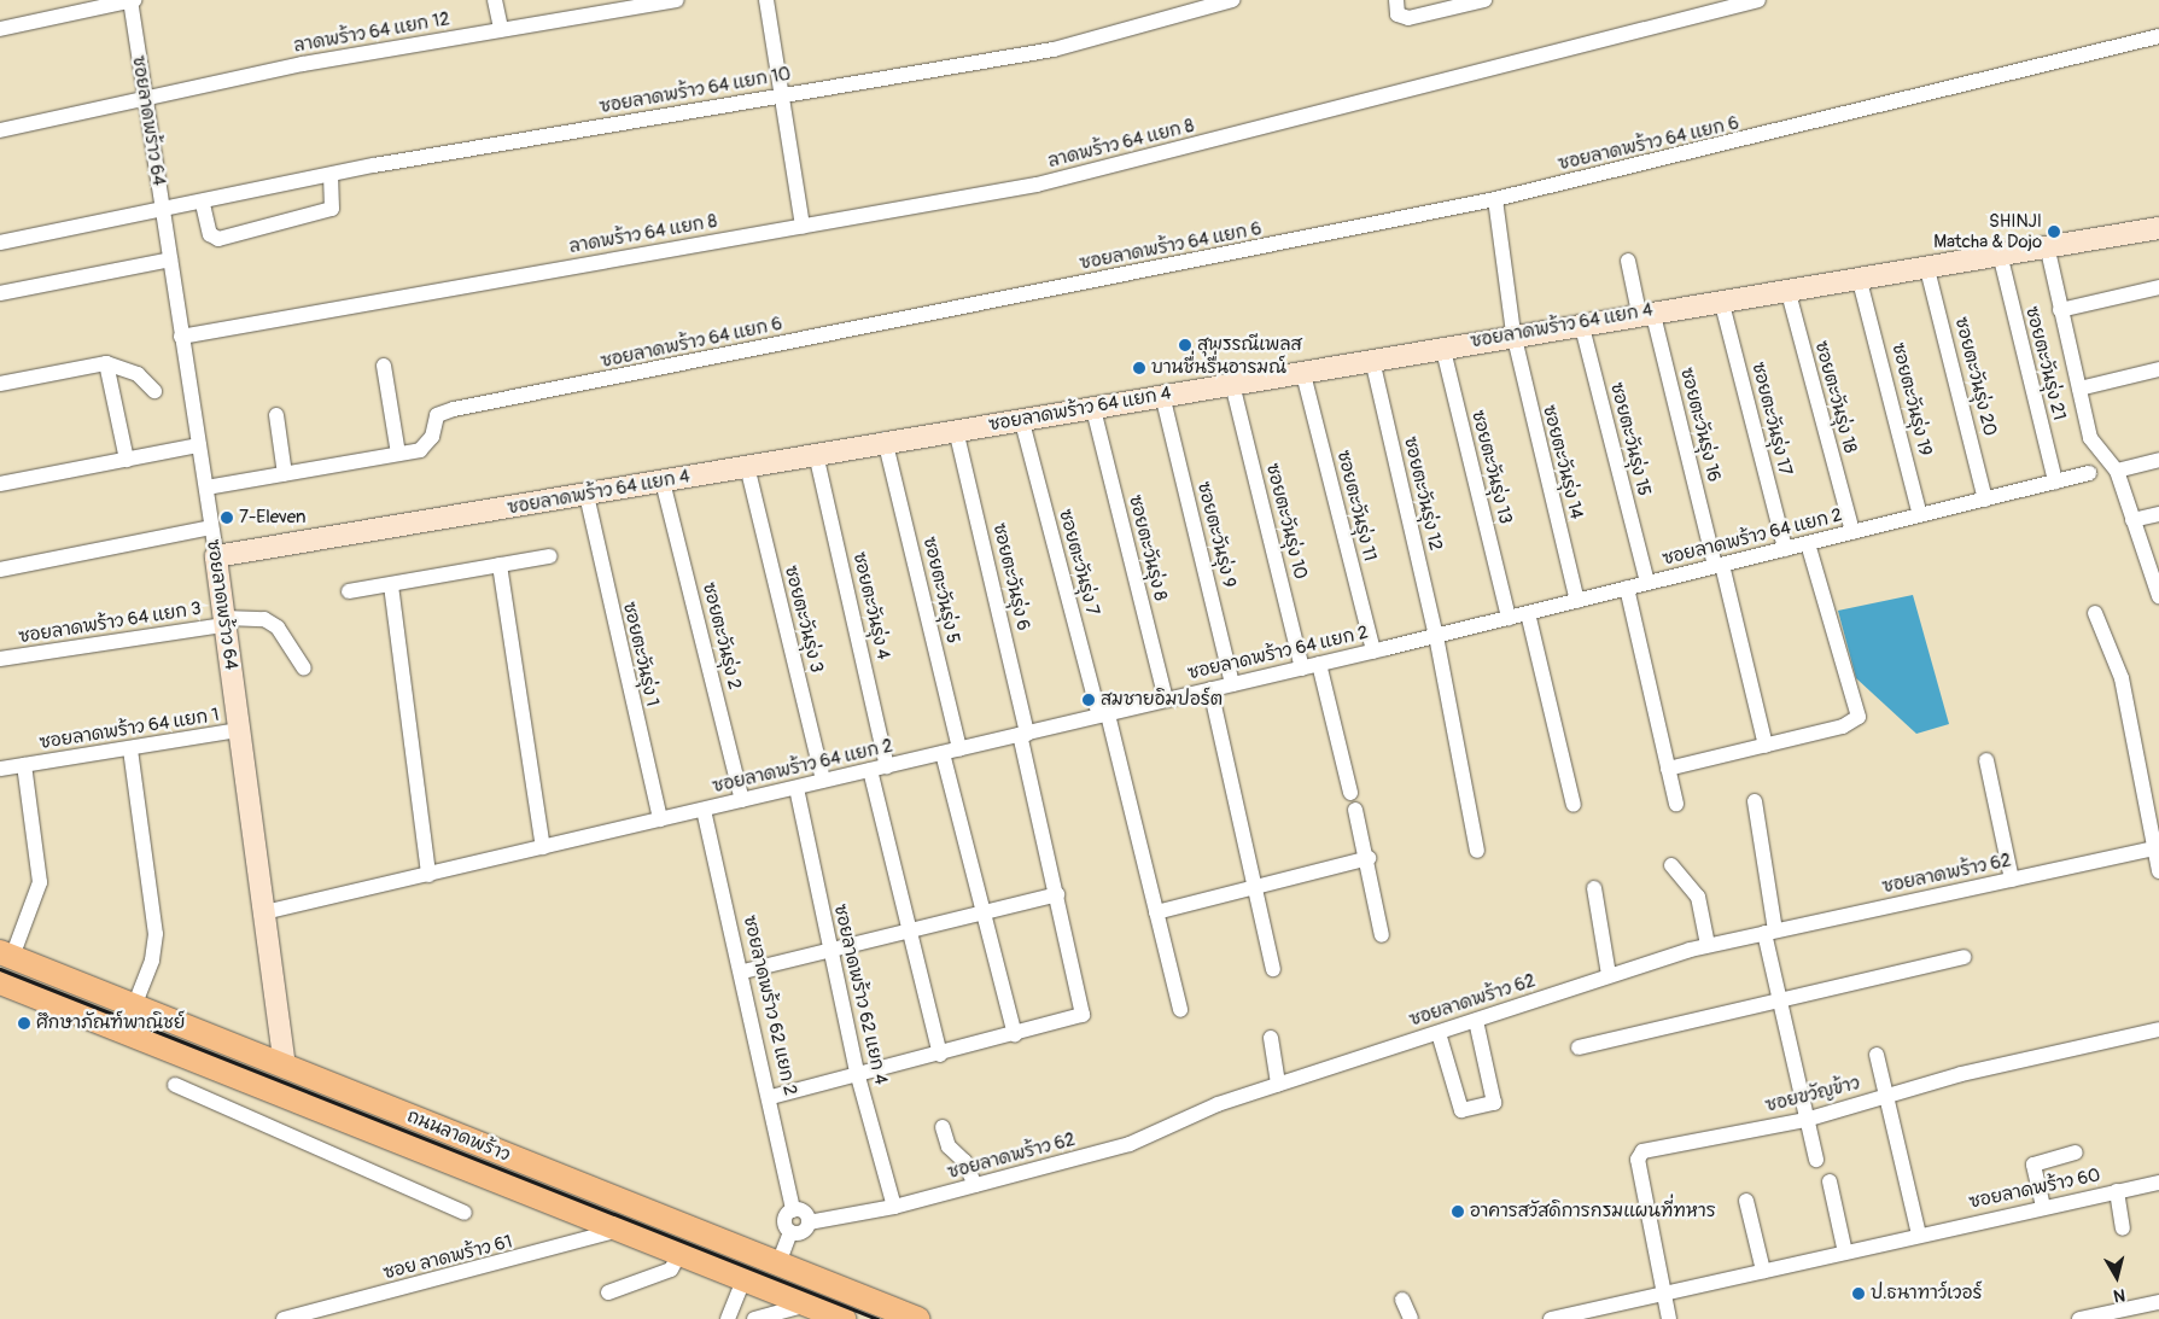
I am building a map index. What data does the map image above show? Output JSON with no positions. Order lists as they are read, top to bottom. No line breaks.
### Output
{"streets":{"main road":["ถนนลาดพร้าว"],"street":["ลาดพร้าว 64 แยก 12","ซอยลาดพร้าว 64 แยก 10","ซอยลาดพร้าว 64","ลาดพร้าว 64 แยก 8","ซอยลาดพร้าว 64 แยก 6","ซอยลาดพร้าว 64 แยก 4","ซอยตะวันรุ่ง 21","ซอยตะวันรุ่ง 20","ซอยตะวันรุ่ง 18","ซอยตะวันรุ่ง 19","ซอยตะวันรุ่ง 17","ซอยตะวันรุ่ง 16","ซอยตะวันรุ่ง 15","ซอยตะวันรุ่ง 14","ซอยตะวันรุ่ง 13","ซอยตะวันรุ่ง 12","ซอยตะวันรุ่ง 11","ซอยตะวันรุ่ง 10","ซอยตะวันรุ่ง 9","ซอยลาดพร้าว 64 แยก 2","ซอยตะวันรุ่ง 8","ซอยตะวันรุ่ง 7","ซอยตะวันรุ่ง 6","ซอยตะวันรุ่ง 5","ซอยตะวันรุ่ง 4","ซอยตะวันรุ่ง 3","ซอยลาดพร้าว 64 แยก 3","ซอยตะวันรุ่ง 2","ซอยตะวันรุ่ง 1","ซอยลาดพร้าว 64 แยก 1","ซอยลาดพร้าว 62","ซอยลาดพร้าว 62 แยก 4","ซอยลาดพร้าว 62 แยก 2","ซอยขวัญข้าว","ซอยลาดพร้าว 60","ซอย ลาดพร้าว 61"]},"crossings":[["ลาดพร้าว 64 แยก 12","ซอยลาดพร้าว 64"],["ซอยลาดพร้าว 64 แยก 10","ซอยลาดพร้าว 64"],["ซอยลาดพร้าว 64","ลาดพร้าว 64 แยก 8"],["ซอยลาดพร้าว 64","ซอยลาดพร้าว 64 แยก 6"],["ซอยลาดพร้าว 64","ซอยลาดพร้าว 64 แยก 4"],["ซอยลาดพร้าว 64","ซอยลาดพร้าว 64 แยก 2"],["ซอยลาดพร้าว 64","ซอยลาดพร้าว 64 แยก 3"],["ซอยลาดพร้าว 64","ซอยลาดพร้าว 64 แยก 1"],["ซอยลาดพร้าว 64","ถนนลาดพร้าว"],["ซอยลาดพร้าว 64 แยก 6","ซอยตะวันรุ่ง 14"],["ซอยลาดพร้าว 64 แยก 4","ซอยตะวันรุ่ง 21"],["ซอยลาดพร้าว 64 แยก 4","ซอยตะวันรุ่ง 20"],["ซอยลาดพร้าว 64 แยก 4","ซอยตะวันรุ่ง 18"],["ซอยลาดพร้าว 64 แยก 4","ซอยตะวันรุ่ง 19"],["ซอยลาดพร้าว 64 แยก 4","ซอยตะวันรุ่ง 17"],["ซอยลาดพร้าว 64 แยก 4","ซอยตะวันรุ่ง 16"],["ซอยลาดพร้าว 64 แยก 4","ซอยตะวันรุ่ง 15"],["ซอยลาดพร้าว 64 แยก 4","ซอยตะวันรุ่ง 14"],["ซอยลาดพร้าว 64 แยก 4","ซอยตะวันรุ่ง 13"],["ซอยลาดพร้าว 64 แยก 4","ซอยตะวันรุ่ง 12"],["ซอยลาดพร้าว 64 แยก 4","ซอยตะวันรุ่ง 11"],["ซอยลาดพร้าว 64 แยก 4","ซอยตะวันรุ่ง 10"],["ซอยลาดพร้าว 64 แยก 4","ซอยตะวันรุ่ง 9"],["ซอยลาดพร้าว 64 แยก 4","ซอยตะวันรุ่ง 8"],["ซอยลาดพร้าว 64 แยก 4","ซอยตะวันรุ่ง 7"],["ซอยลาดพร้าว 64 แยก 4","ซอยตะวันรุ่ง 6"],["ซอยลาดพร้าว 64 แยก 4","ซอยตะวันรุ่ง 5"],["ซอยลาดพร้าว 64 แยก 4","ซอยตะวันรุ่ง 4"],["ซอยลาดพร้าว 64 แยก 4","ซอยตะวันรุ่ง 3"],["ซอยลาดพร้าว 64 แยก 4","ซอยตะวันรุ่ง 2"],["ซอยลาดพร้าว 64 แยก 4","ซอยตะวันรุ่ง 1"],["ซอยตะวันรุ่ง 21","ซอยลาดพร้าว 64 แยก 2"],["ซอยตะวันรุ่ง 20","ซอยลาดพร้าว 64 แยก 2"],["ซอยตะวันรุ่ง 18","ซอยลาดพร้าว 64 แยก 2"],["ซอยตะวันรุ่ง 19","ซอยลาดพร้าว 64 แยก 2"],["ซอยตะวันรุ่ง 17","ซอยลาดพร้าว 64 แยก 2"],["ซอยตะวันรุ่ง 16","ซอยลาดพร้าว 64 แยก 2"],["ซอยตะวันรุ่ง 15","ซอยลาดพร้าว 64 แยก 2"],["ซอยตะวันรุ่ง 14","ซอยลาดพร้าว 64 แยก 2"],["ซอยตะวันรุ่ง 13","ซอยลาดพร้าว 64 แยก 2"],["ซอยตะวันรุ่ง 12","ซอยลาดพร้าว 64 แยก 2"],["ซอยตะวันรุ่ง 11","ซอยลาดพร้าว 64 แยก 2"],["ซอยตะวันรุ่ง 10","ซอยลาดพร้าว 64 แยก 2"],["ซอยตะวันรุ่ง 9","ซอยลาดพร้าว 64 แยก 2"],["ซอยลาดพร้าว 64 แยก 2","ซอยตะวันรุ่ง 8"],["ซอยลาดพร้าว 64 แยก 2","ซอยตะวันรุ่ง 7"],["ซอยลาดพร้าว 64 แยก 2","ซอยตะวันรุ่ง 6"],["ซอยลาดพร้าว 64 แยก 2","ซอยตะวันรุ่ง 5"],["ซอยลาดพร้าว 64 แยก 2","ซอยตะวันรุ่ง 4"],["ซอยลาดพร้าว 64 แยก 2","ซอยตะวันรุ่ง 3"],["ซอยลาดพร้าว 64 แยก 2","ซอยตะวันรุ่ง 2"],["ซอยลาดพร้าว 64 แยก 2","ซอยตะวันรุ่ง 1"],["ซอยลาดพร้าว 64 แยก 2","ซอยลาดพร้าว 62 แยก 4"],["ซอยลาดพร้าว 64 แยก 2","ซอยลาดพร้าว 62 แยก 2"],["ซอยลาดพร้าว 62","ซอยลาดพร้าว 62 แยก 4"],["ซอยลาดพร้าว 62","ซอยลาดพร้าว 62 แยก 2"],["ซอยขวัญข้าว","ซอยลาดพร้าว 60"],["ถนนลาดพร้าว","ซอย ลาดพร้าว 61"]],"places":["SHINJI Matcha & Dojo","สุพรรณีเพลส","บานชื่นรื่นอารมณ์","7-Eleven","สมชายอิมปอร์ต","ศึกษาภัณฑ์พาณิชย์","อาคารสวัสดิการกรมแผนที่ทหาร","ป.ธนาทาว์เวอร์"],"north":"bottom"}
